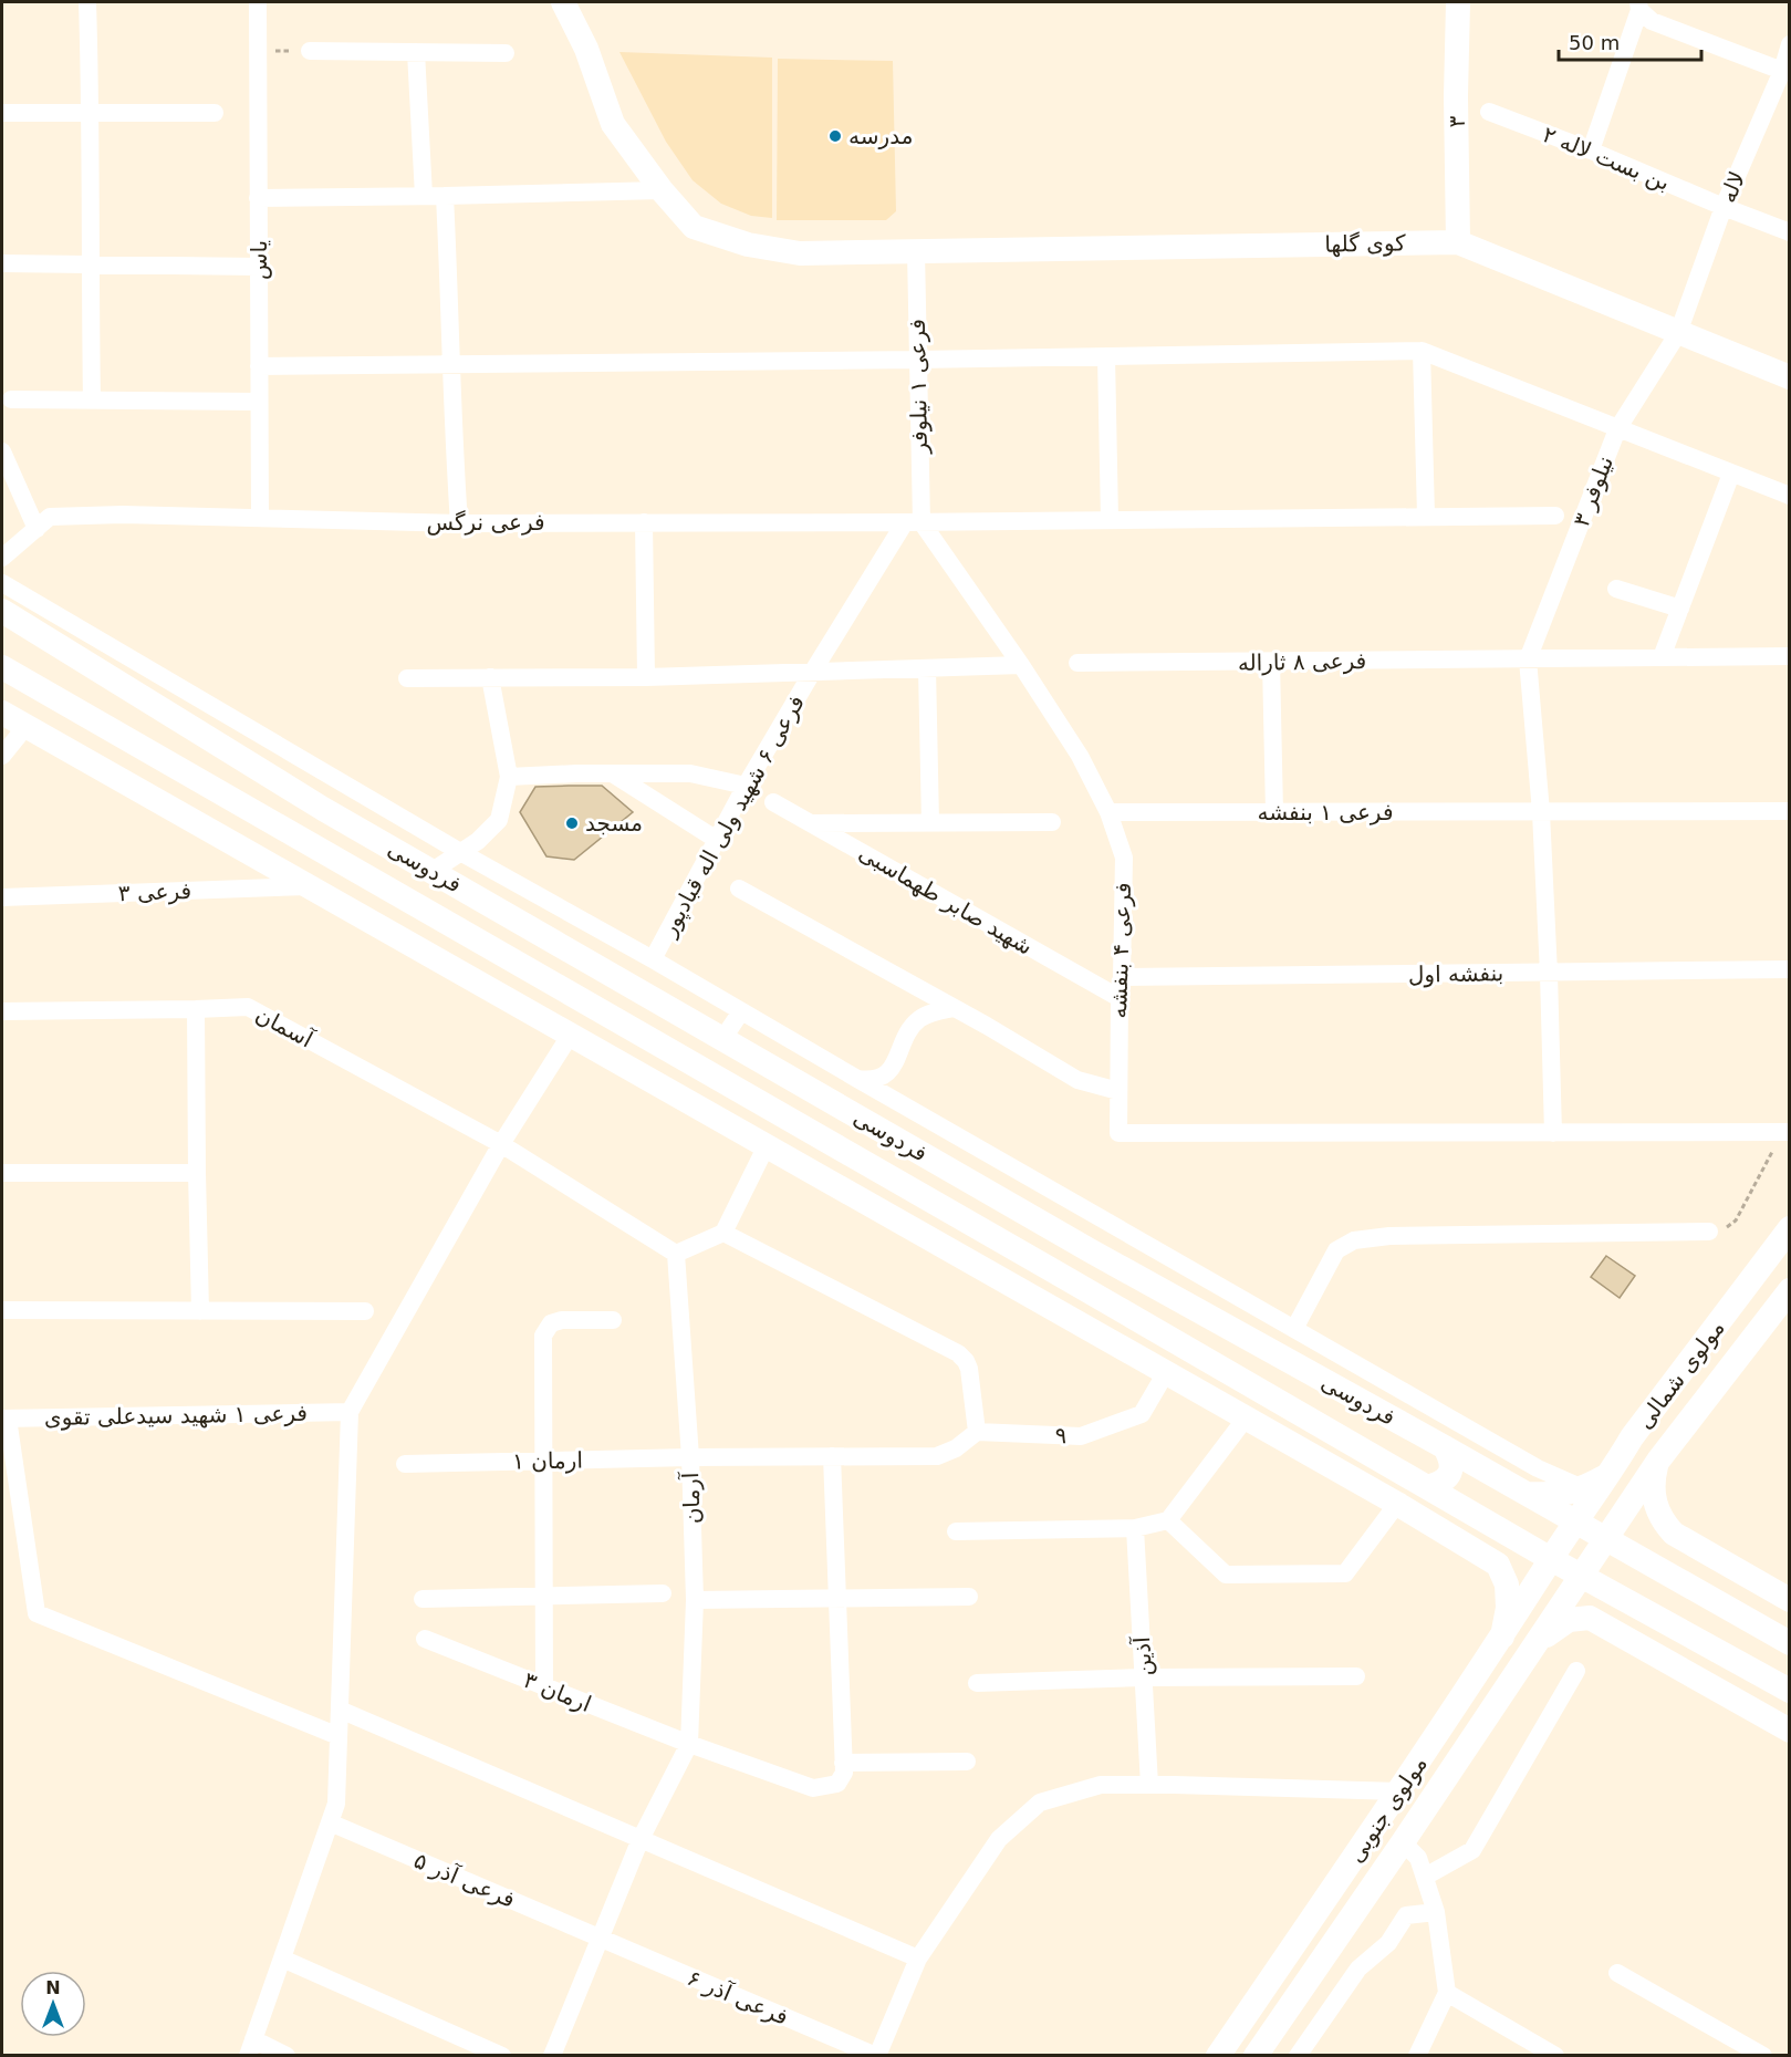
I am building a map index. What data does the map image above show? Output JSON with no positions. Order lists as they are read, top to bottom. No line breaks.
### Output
{"streets":{"street":["۳","بن بست لاله ۲","لاله","کوی گلها","یاس","فرعی ۱ نیلوفر","نیلوفر ۳","فرعی نرگس","فرعی ۸ ثاراله","فرعی ۱ بنفشه","فرعی ۶ شهید ولی اله قبادپور","فردوسی","فرعی ۳","شهید صابر طهماسبی","فرعی ۴ بنفشه","بنفشه اول","آسمان","مولوی شمالی","فرعی ۱ شهید سیدعلی تقوی","۹","ارمان ۱","آرمان","آذین","ارمان ۳","مولوی جنوبی","فرعی آذر ۵","فرعی آذر ۶"]},"crossings":[["۳","کوی گلها"],["بن بست لاله ۲","لاله"],["لاله","کوی گلها"],["لاله","نیلوفر ۳"],["کوی گلها","فرعی ۱ نیلوفر"],["کوی گلها","نیلوفر ۳"],["یاس","فرعی نرگس"],["فرعی ۱ نیلوفر","فرعی نرگس"],["فرعی ۱ نیلوفر","فرعی ۶ شهید ولی اله قبادپور"],["فرعی ۱ نیلوفر","فرعی ۴ بنفشه"],["نیلوفر ۳","فرعی ۸ ثاراله"],["فرعی نرگس","فرعی ۶ شهید ولی اله قبادپور"],["فرعی نرگس","فرعی ۴ بنفشه"],["فرعی ۱ بنفشه","فرعی ۴ بنفشه"],["فرعی ۶ شهید ولی اله قبادپور","فرعی ۴ بنفشه"],["فردوسی","مولوی شمالی"],["فردوسی","مولوی جنوبی"],["شهید صابر طهماسبی","فرعی ۴ بنفشه"],["فرعی ۴ بنفشه","بنفشه اول"],["آسمان","آرمان"],["مولوی شمالی","مولوی جنوبی"],["۹","ارمان ۱"],["ارمان ۱","آرمان"],["آرمان","ارمان ۳"],["فرعی آذر ۵","فرعی آذر ۶"]],"places":["مدرسه","مسجد"],"scale_bar":"50 m","north":"top"}
